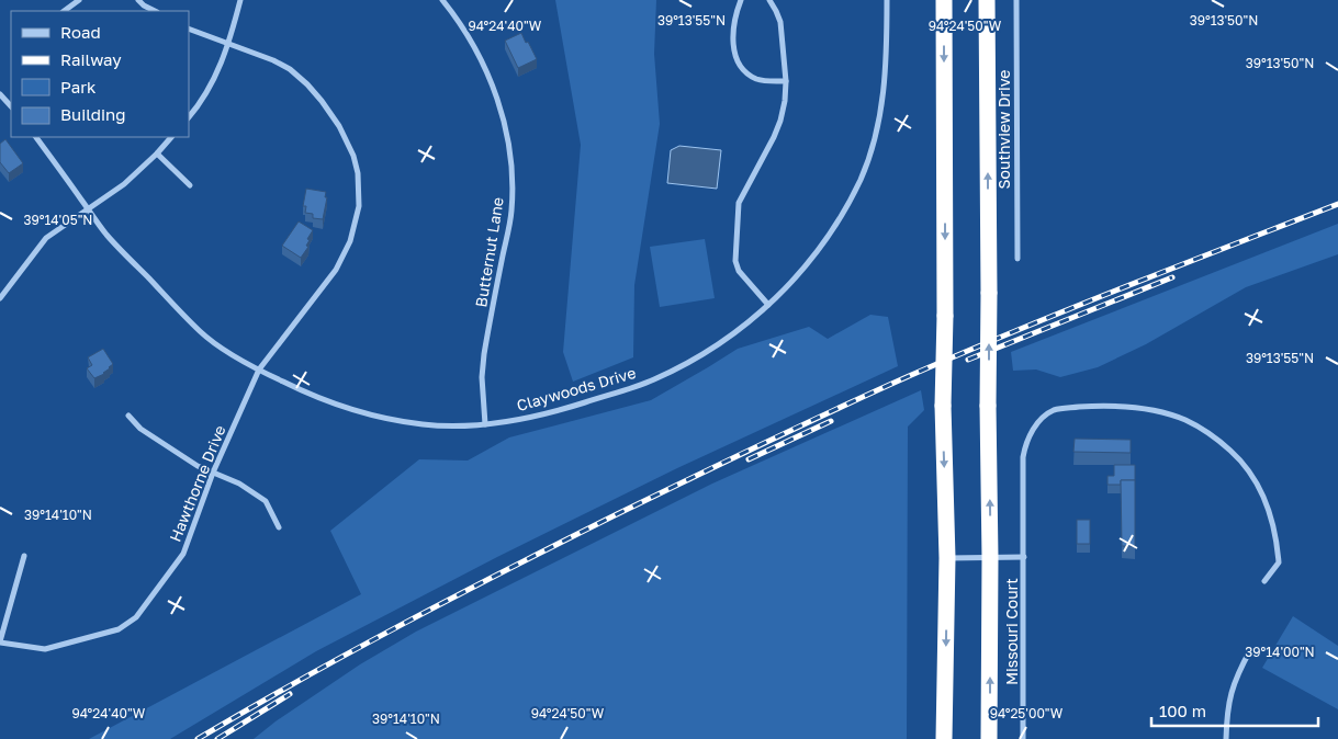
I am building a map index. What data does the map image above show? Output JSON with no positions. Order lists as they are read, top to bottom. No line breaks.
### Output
{"streets":{"street":["Southview Drive","Butternut Lane","Claywoods Drive","Hawthorne Drive","Missouri Court"]},"crossings":[["Butternut Lane","Claywoods Drive"],["Claywoods Drive","Hawthorne Drive"]],"legend":["Road","Railway","Park","Building"],"scale_bar":"100 m","coordinates":["39°13'55\"N","39°13'50\"N","94°24'40\"W","94°24'50\"W","39°14'05\"N","39°14'10\"N","39°14'00\"N","94°25'00\"W"]}
